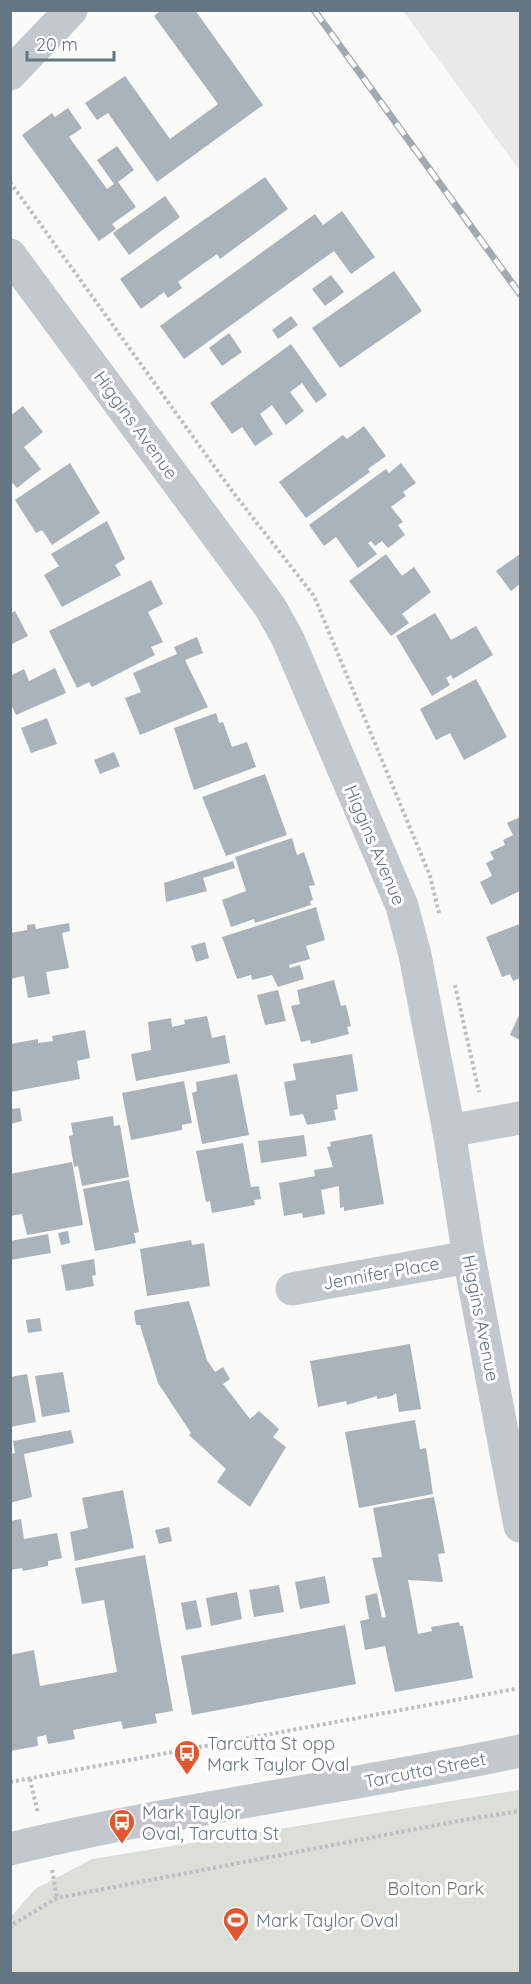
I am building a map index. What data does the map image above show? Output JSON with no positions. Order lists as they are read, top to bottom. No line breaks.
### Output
{"streets":{"street":["Higgins Avenue","Jennifer Place","Tarcutta Street"]},"crossings":[["Higgins Avenue","Jennifer Place"]],"parks":["Bolton Park"],"places":{"bus stop":["Tarcutta St opp Mark Taylor Oval","Mark Taylor Oval, Tarcutta St"],"sports":["Mark Taylor Oval"]},"scale_bar":"20 m"}
